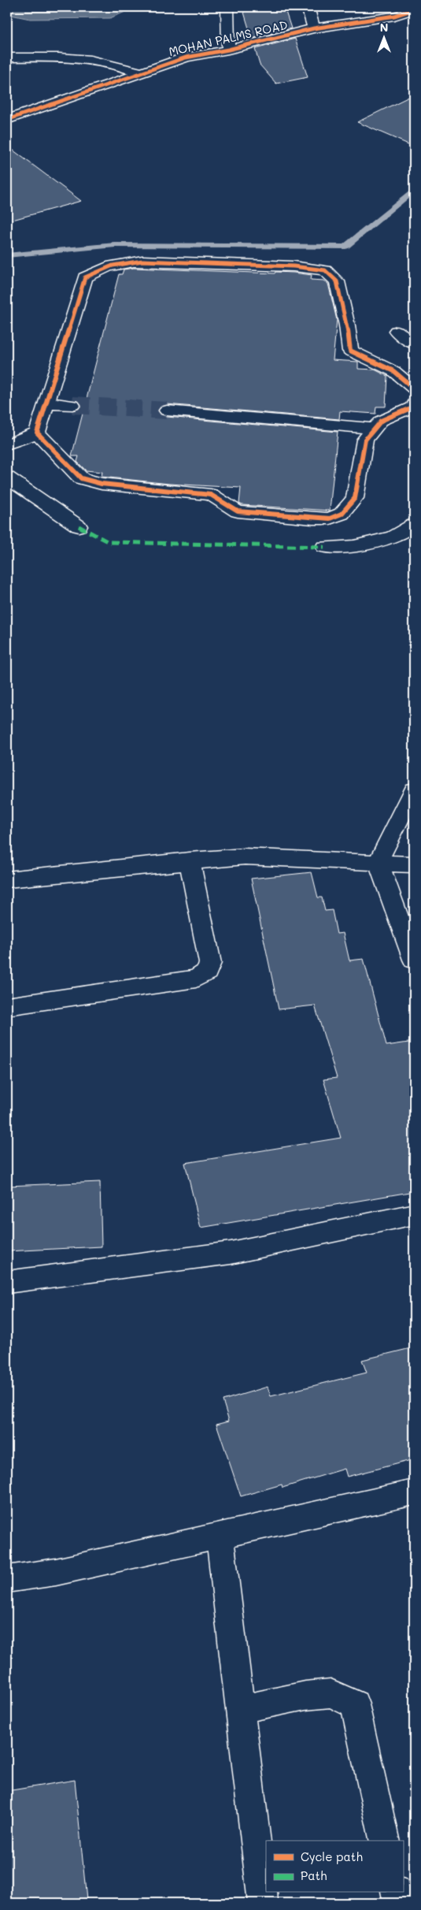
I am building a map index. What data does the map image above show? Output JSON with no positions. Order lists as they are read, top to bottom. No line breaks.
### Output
{"streets":{"street":["MOHAN PALMS ROAD"]},"legend":["Cycle path","Path"],"north":"top"}
